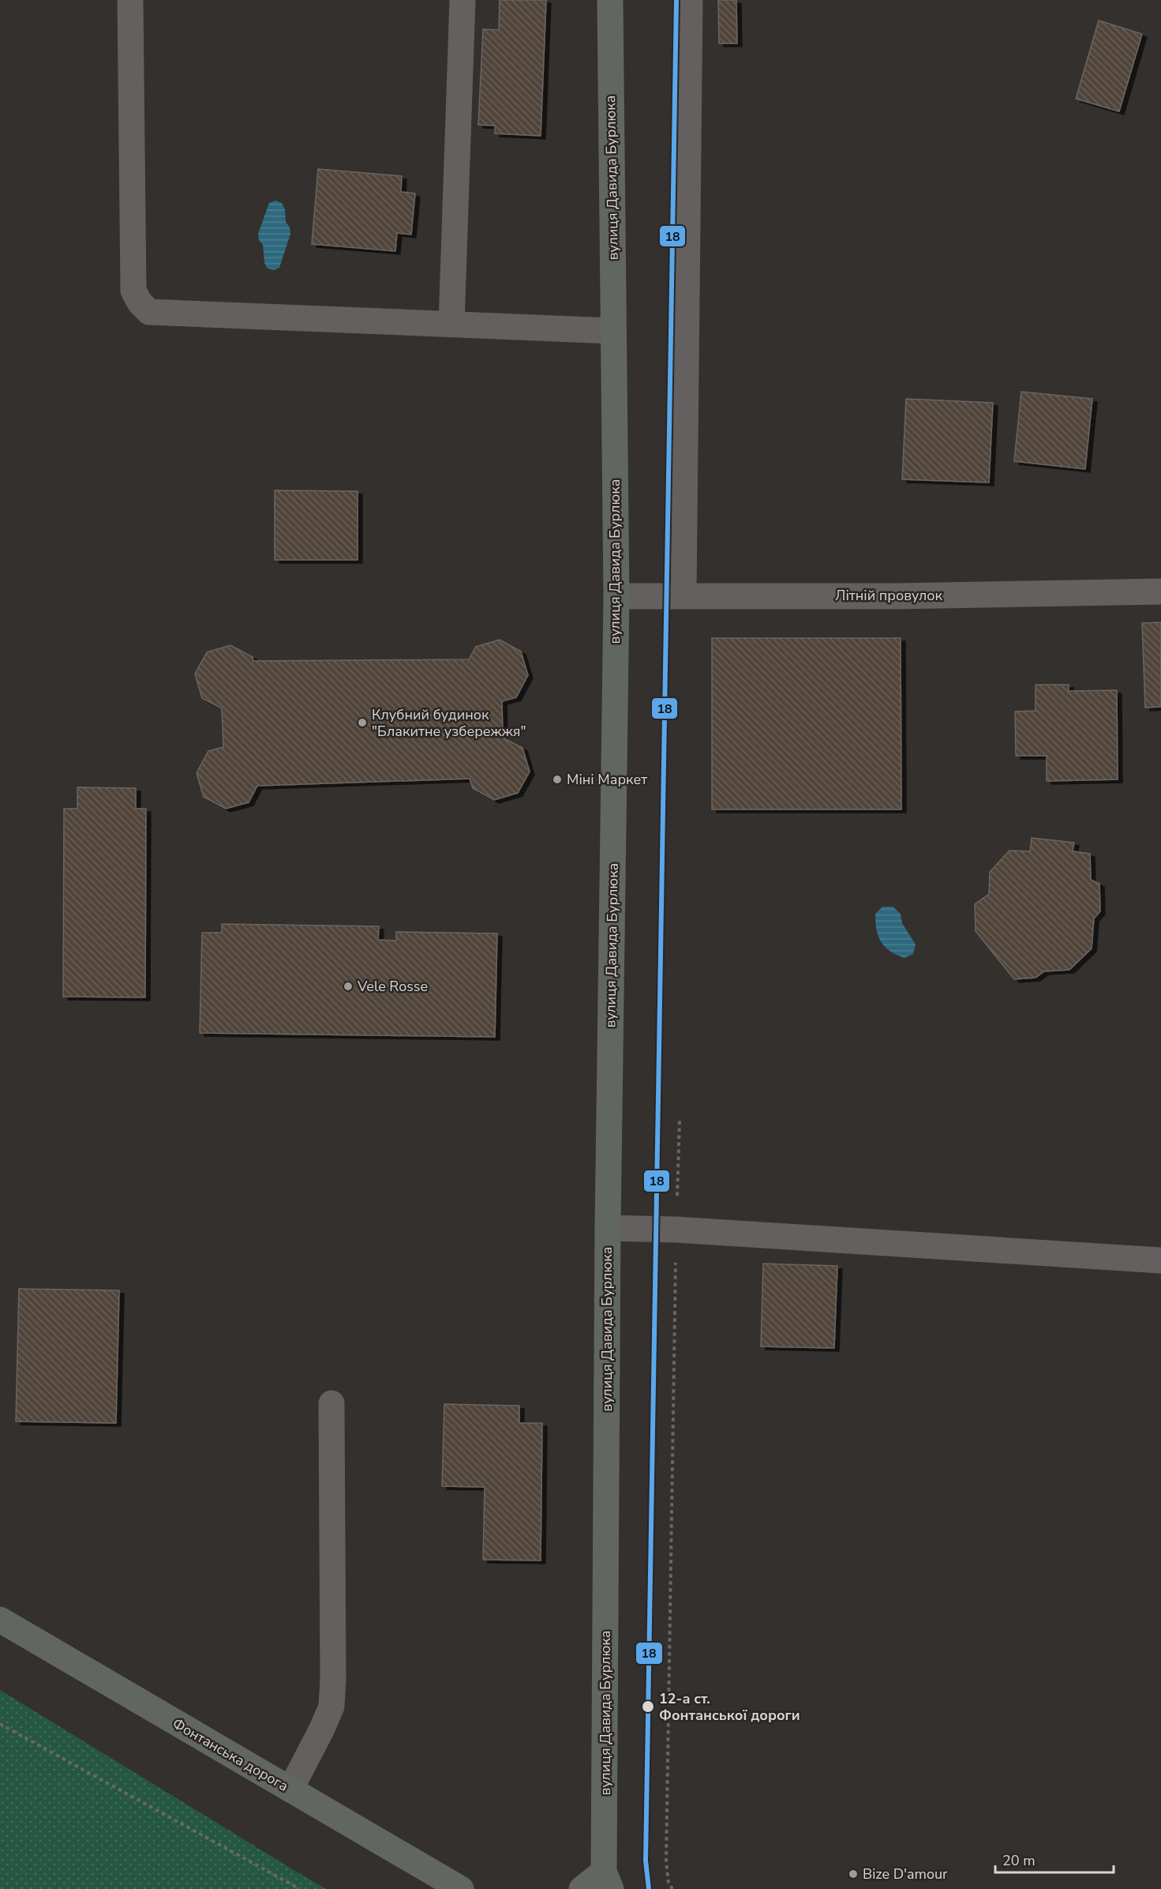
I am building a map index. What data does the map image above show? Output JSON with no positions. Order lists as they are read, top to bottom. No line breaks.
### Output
{"streets":{"main road":["вулиця Давида Бурлюка","Фонтанська дорога"],"street":["Літній провулок"]},"crossings":[["вулиця Давида Бурлюка","Літній провулок"]],"places":["Клубний будинок \"Блакитне узбережжя\"","Міні Маркет","Vele Rosse","12-а ст. Фонтанської дороги","Bize D'amour"],"lines":["transit line 18"],"scale_bar":"20 m"}
